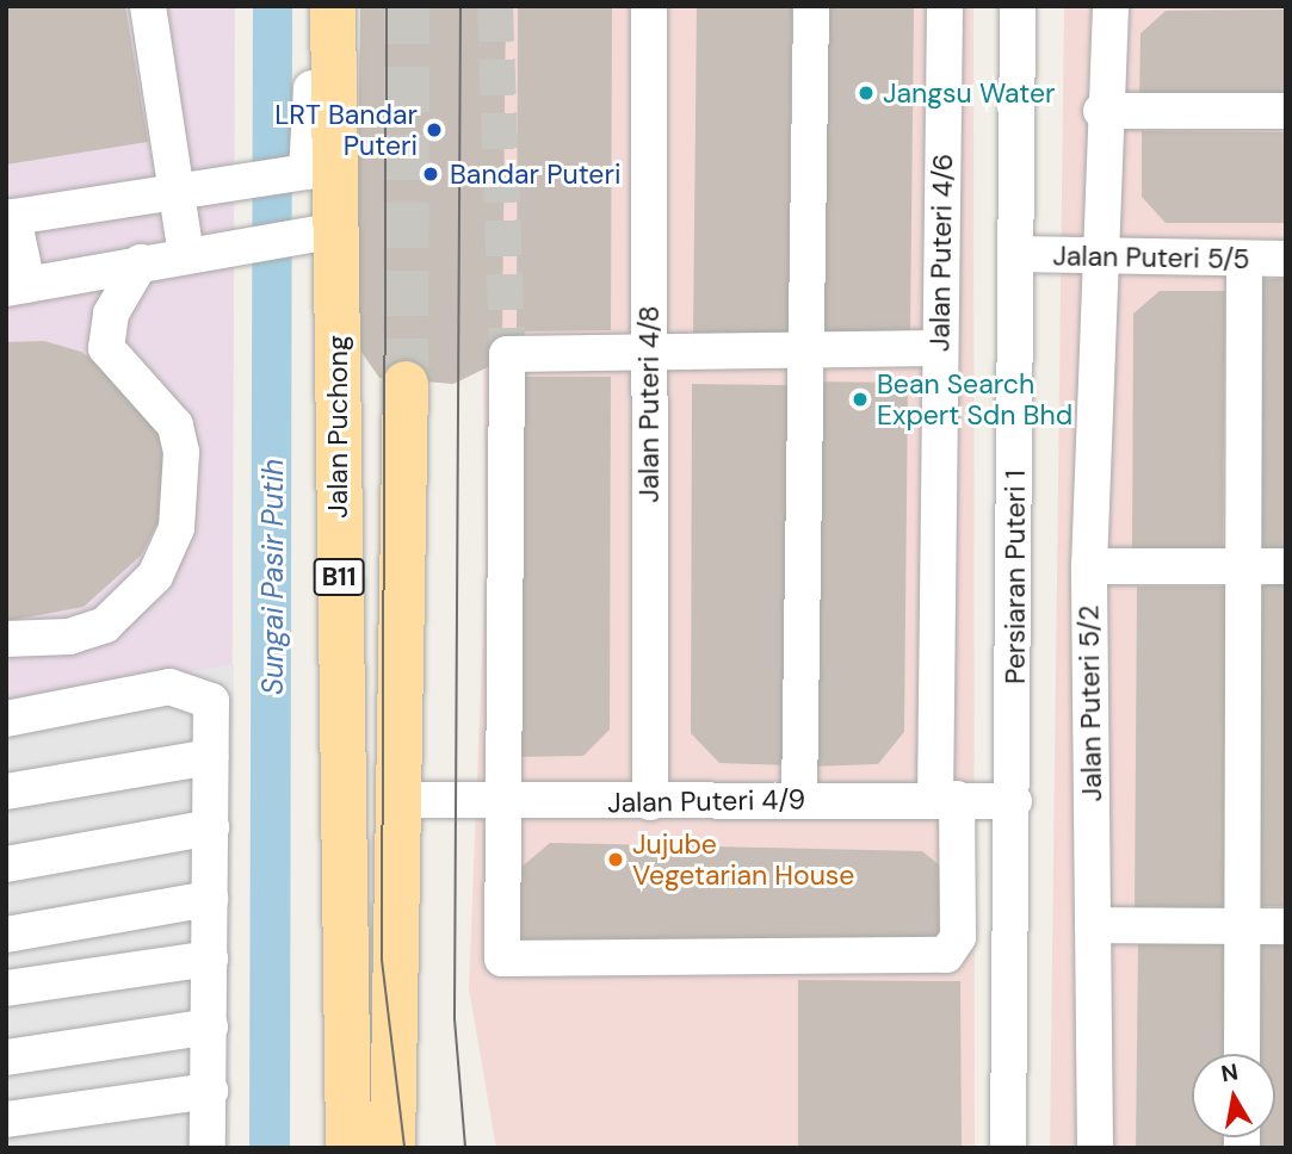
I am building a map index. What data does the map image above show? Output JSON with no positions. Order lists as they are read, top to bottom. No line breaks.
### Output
{"streets":{"main road":["Jalan Puchong","B11"],"street":["Jalan Puteri 4/6","Jalan Puteri 5/5","Jalan Puteri 4/8","Persiaran Puteri 1","Jalan Puteri 5/2","Jalan Puteri 4/9"]},"crossings":[["Jalan Puteri 4/6","Jalan Puteri 4/9"],["Jalan Puteri 5/5","Persiaran Puteri 1"],["Jalan Puteri 5/5","Jalan Puteri 5/2"],["Jalan Puteri 4/8","Jalan Puteri 4/9"],["B11","Jalan Puteri 4/9"],["Persiaran Puteri 1","Jalan Puteri 4/9"]],"water":["Sungai Pasir Putih"],"places":["Jangsu Water","LRT Bandar Puteri","Bandar Puteri","Bean Search Expert Sdn Bhd","Jujube Vegetarian House"],"north":"top"}
